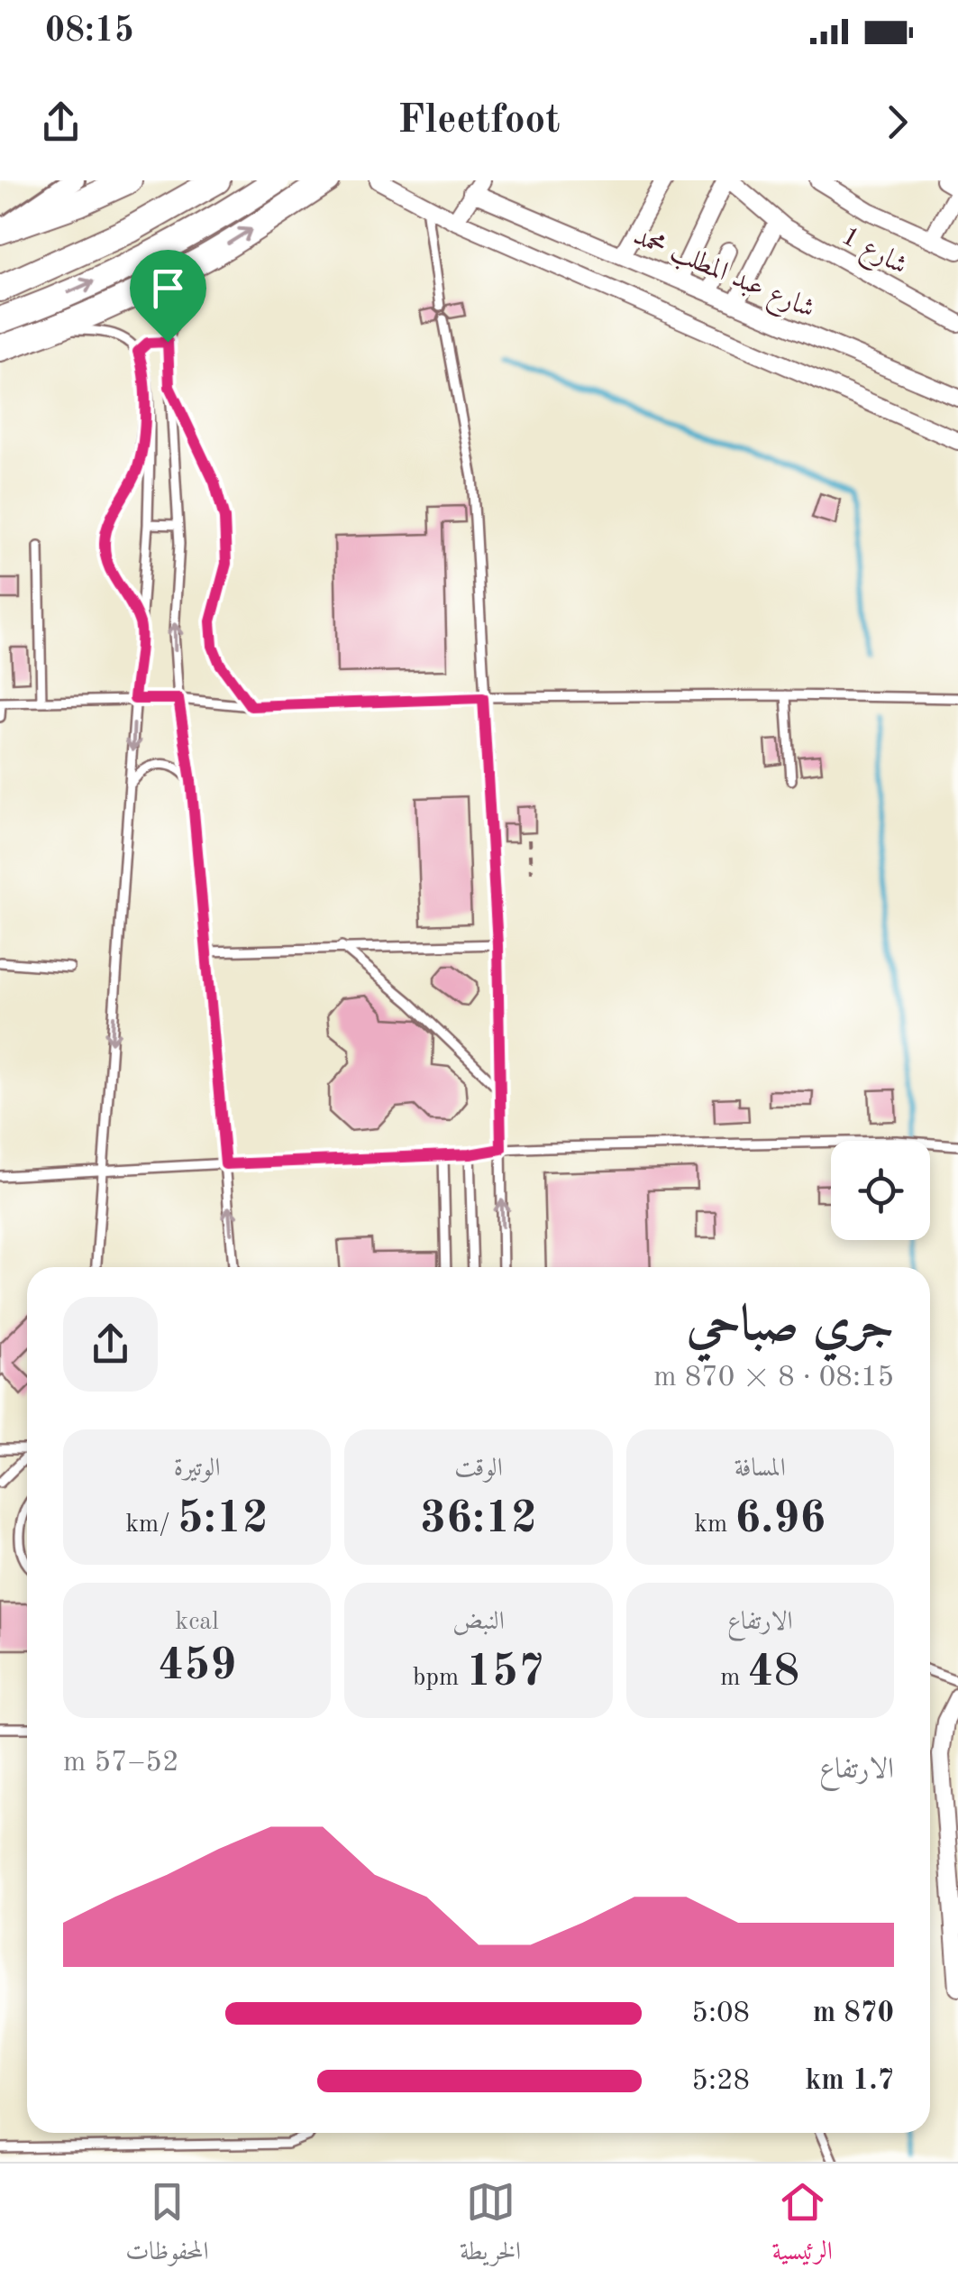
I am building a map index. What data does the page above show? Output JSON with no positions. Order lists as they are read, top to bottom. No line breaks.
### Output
{"streets":{"street":["شارع 1","شارع عبد المطلب محمد"]},"page":{"status":"08:15","header":"Fleetfoot","heading":["جري صباحي","08:15 · 8 × 870 m"],"stats":[["المسافة","6.96 km"],["الوقت","36:12"],["الوتيرة","5:12 /km"],["الارتفاع","48 m"],["النبض","157 bpm"],["kcal","459"]],"chart":["الارتفاع","52–57 m"],"list":[{"name":"870 m","note":"5:08"},{"name":"1.7 km","note":"5:28"}],"tabs":["الرئيسية","الخريطة","المحفوظات"]}}
